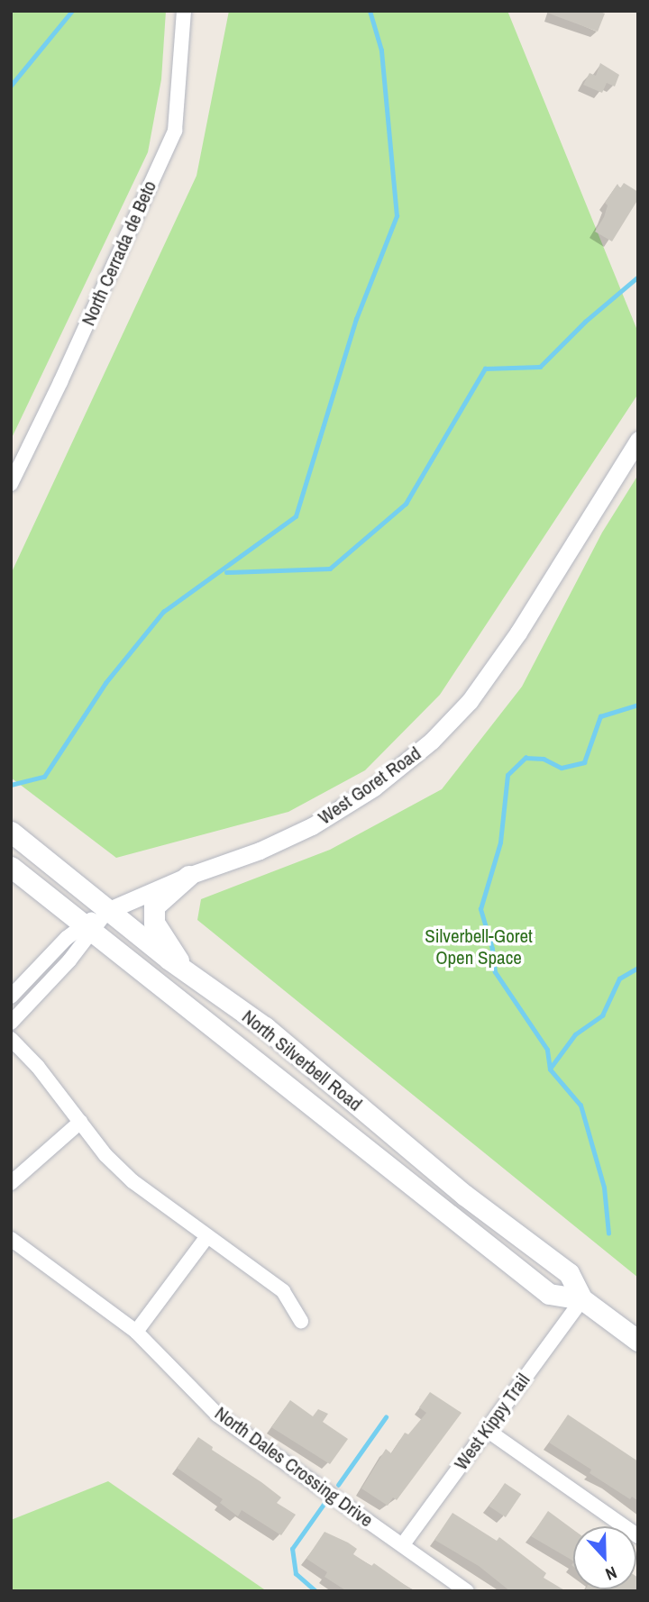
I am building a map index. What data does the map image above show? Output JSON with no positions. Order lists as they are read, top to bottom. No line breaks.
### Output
{"streets":{"main road":["North Silverbell Road"],"street":["North Cerrada de Beto","West Goret Road","West Kippy Trail","North Dales Crossing Drive"]},"crossings":[["West Goret Road","North Silverbell Road"],["North Silverbell Road","West Kippy Trail"],["West Kippy Trail","North Dales Crossing Drive"]],"parks":["Silverbell-Goret Open Space"],"north":"bottom"}
